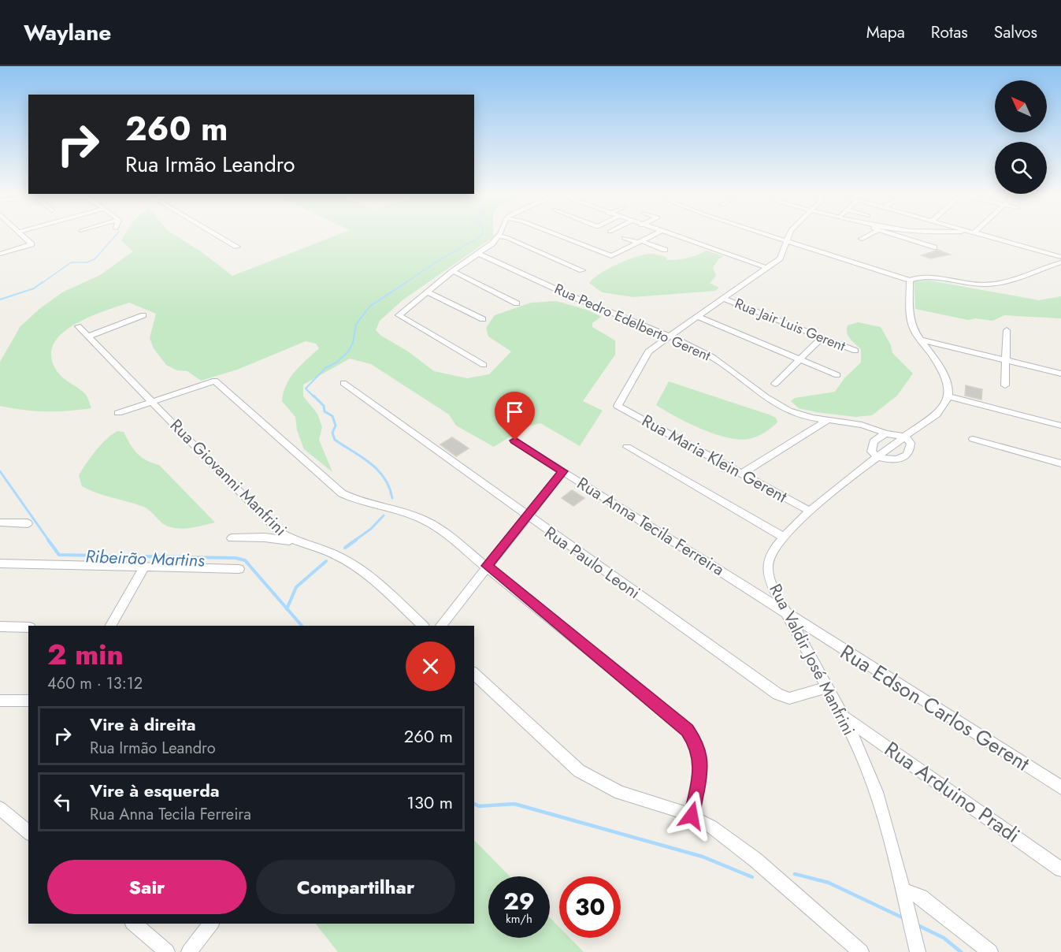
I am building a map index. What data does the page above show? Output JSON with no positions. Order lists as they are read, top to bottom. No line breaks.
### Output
{"streets":{"street":["Rua Pedro Edelberto Gerent","Rua Jair Luis Gerent","Rua Maria Klein Gerent","Rua Giovanni Manfrini","Rua Anna Tecila Ferreira","Rua Paulo Leoni","Rua Valdir José Manfrini","Rua Edson Carlos Gerent","Rua Arduino Pradi"]},"crossings":[["Rua Pedro Edelberto Gerent","Rua Maria Klein Gerent"],["Rua Pedro Edelberto Gerent","Rua Valdir José Manfrini"],["Rua Maria Klein Gerent","Rua Valdir José Manfrini"],["Rua Anna Tecila Ferreira","Rua Valdir José Manfrini"],["Rua Anna Tecila Ferreira","Rua Edson Carlos Gerent"],["Rua Paulo Leoni","Rua Valdir José Manfrini"],["Rua Valdir José Manfrini","Rua Edson Carlos Gerent"],["Rua Valdir José Manfrini","Rua Arduino Pradi"]],"water":["Ribeirão Martins"],"north":"top left","page":{"header":"Waylane","nav":["Mapa","Rotas","Salvos"],"turn":["260 m","Rua Irmão Leandro"],"heading":["2 min","460 m · 13:12"],"list":[{"name":"Vire à direita","note":"Rua Irmão Leandro","value":"260 m"},{"name":"Vire à esquerda","note":"Rua Anna Tecila Ferreira","value":"130 m"}],"buttons":["Sair","Compartilhar"],"speed":"29 km/h","limit":"30"}}
